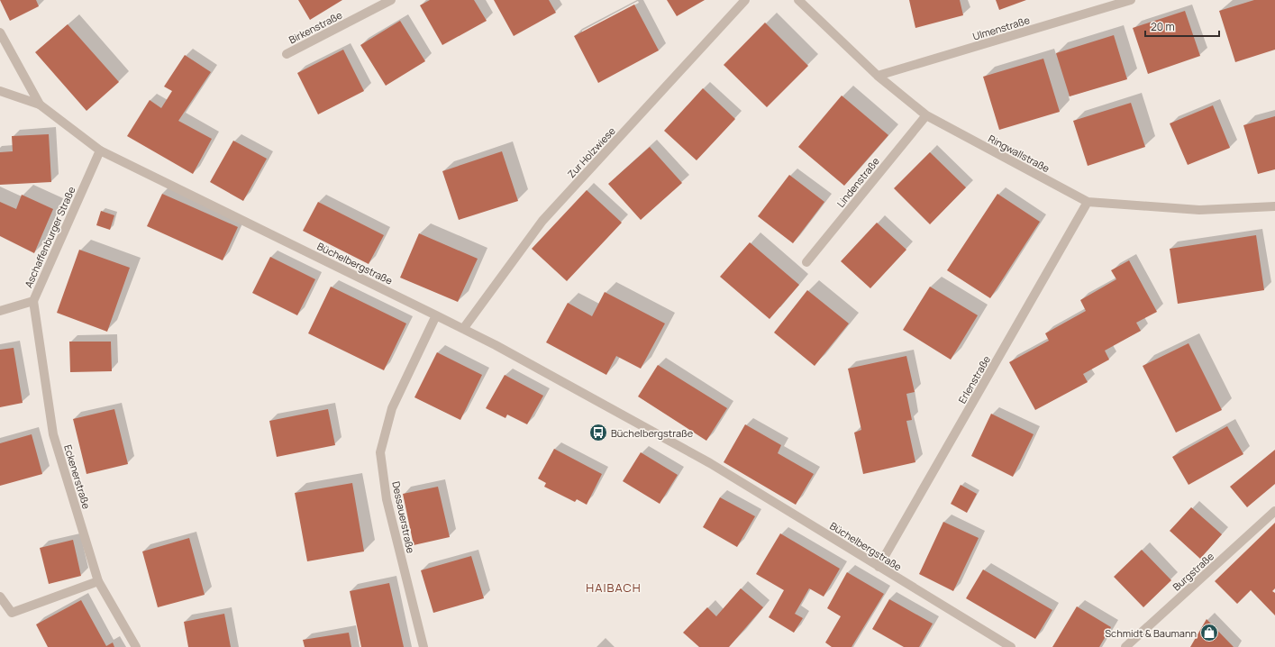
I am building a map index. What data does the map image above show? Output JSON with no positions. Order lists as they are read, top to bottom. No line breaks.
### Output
{"streets":{"street":["Birkenstraße","Ulmenstraße","Zur Holzwiese","Ringwallstraße","Lindenstraße","Aschaffenburger Straße","Büchelbergstraße","Erlenstraße","Eckenerstraße","Dessauerstraße","Burgstraße"]},"crossings":[["Ulmenstraße","Ringwallstraße"],["Zur Holzwiese","Büchelbergstraße"],["Ringwallstraße","Lindenstraße"],["Ringwallstraße","Erlenstraße"],["Aschaffenburger Straße","Büchelbergstraße"],["Aschaffenburger Straße","Eckenerstraße"],["Büchelbergstraße","Erlenstraße"],["Büchelbergstraße","Dessauerstraße"]],"districts":["HAIBACH"],"places":{"bus stop":["Büchelbergstraße"],"shop":["Schmidt & Baumann"]},"scale_bar":"20 m"}
